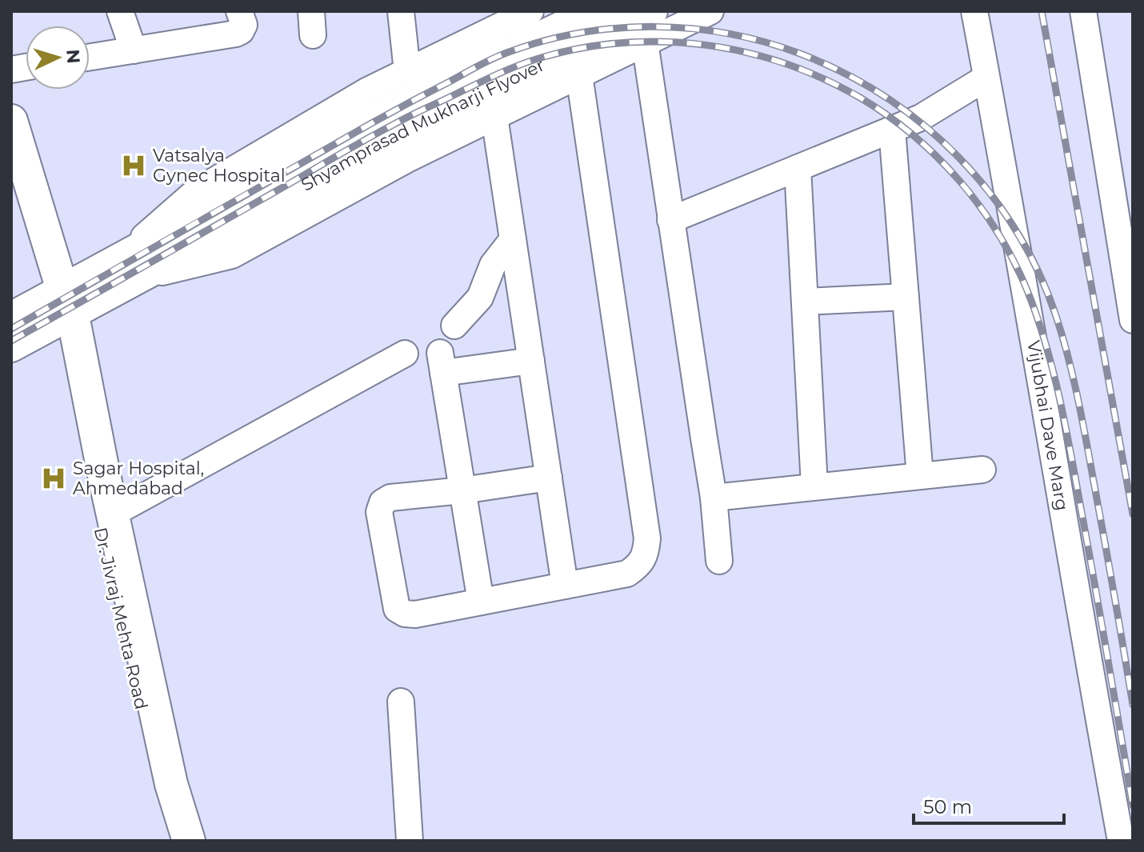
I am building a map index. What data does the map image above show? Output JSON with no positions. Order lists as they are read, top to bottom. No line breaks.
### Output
{"streets":{"main road":["Shyamprasad Mukharji Flyover","Dr. Jivraj Mehta Road"],"street":["Vijubhai Dave Marg"]},"crossings":[["Shyamprasad Mukharji Flyover","Dr. Jivraj Mehta Road"]],"places":{"hospital":["Vatsalya Gynec Hospital","Sagar Hospital, Ahmedabad"]},"scale_bar":"50 m","north":"right"}
